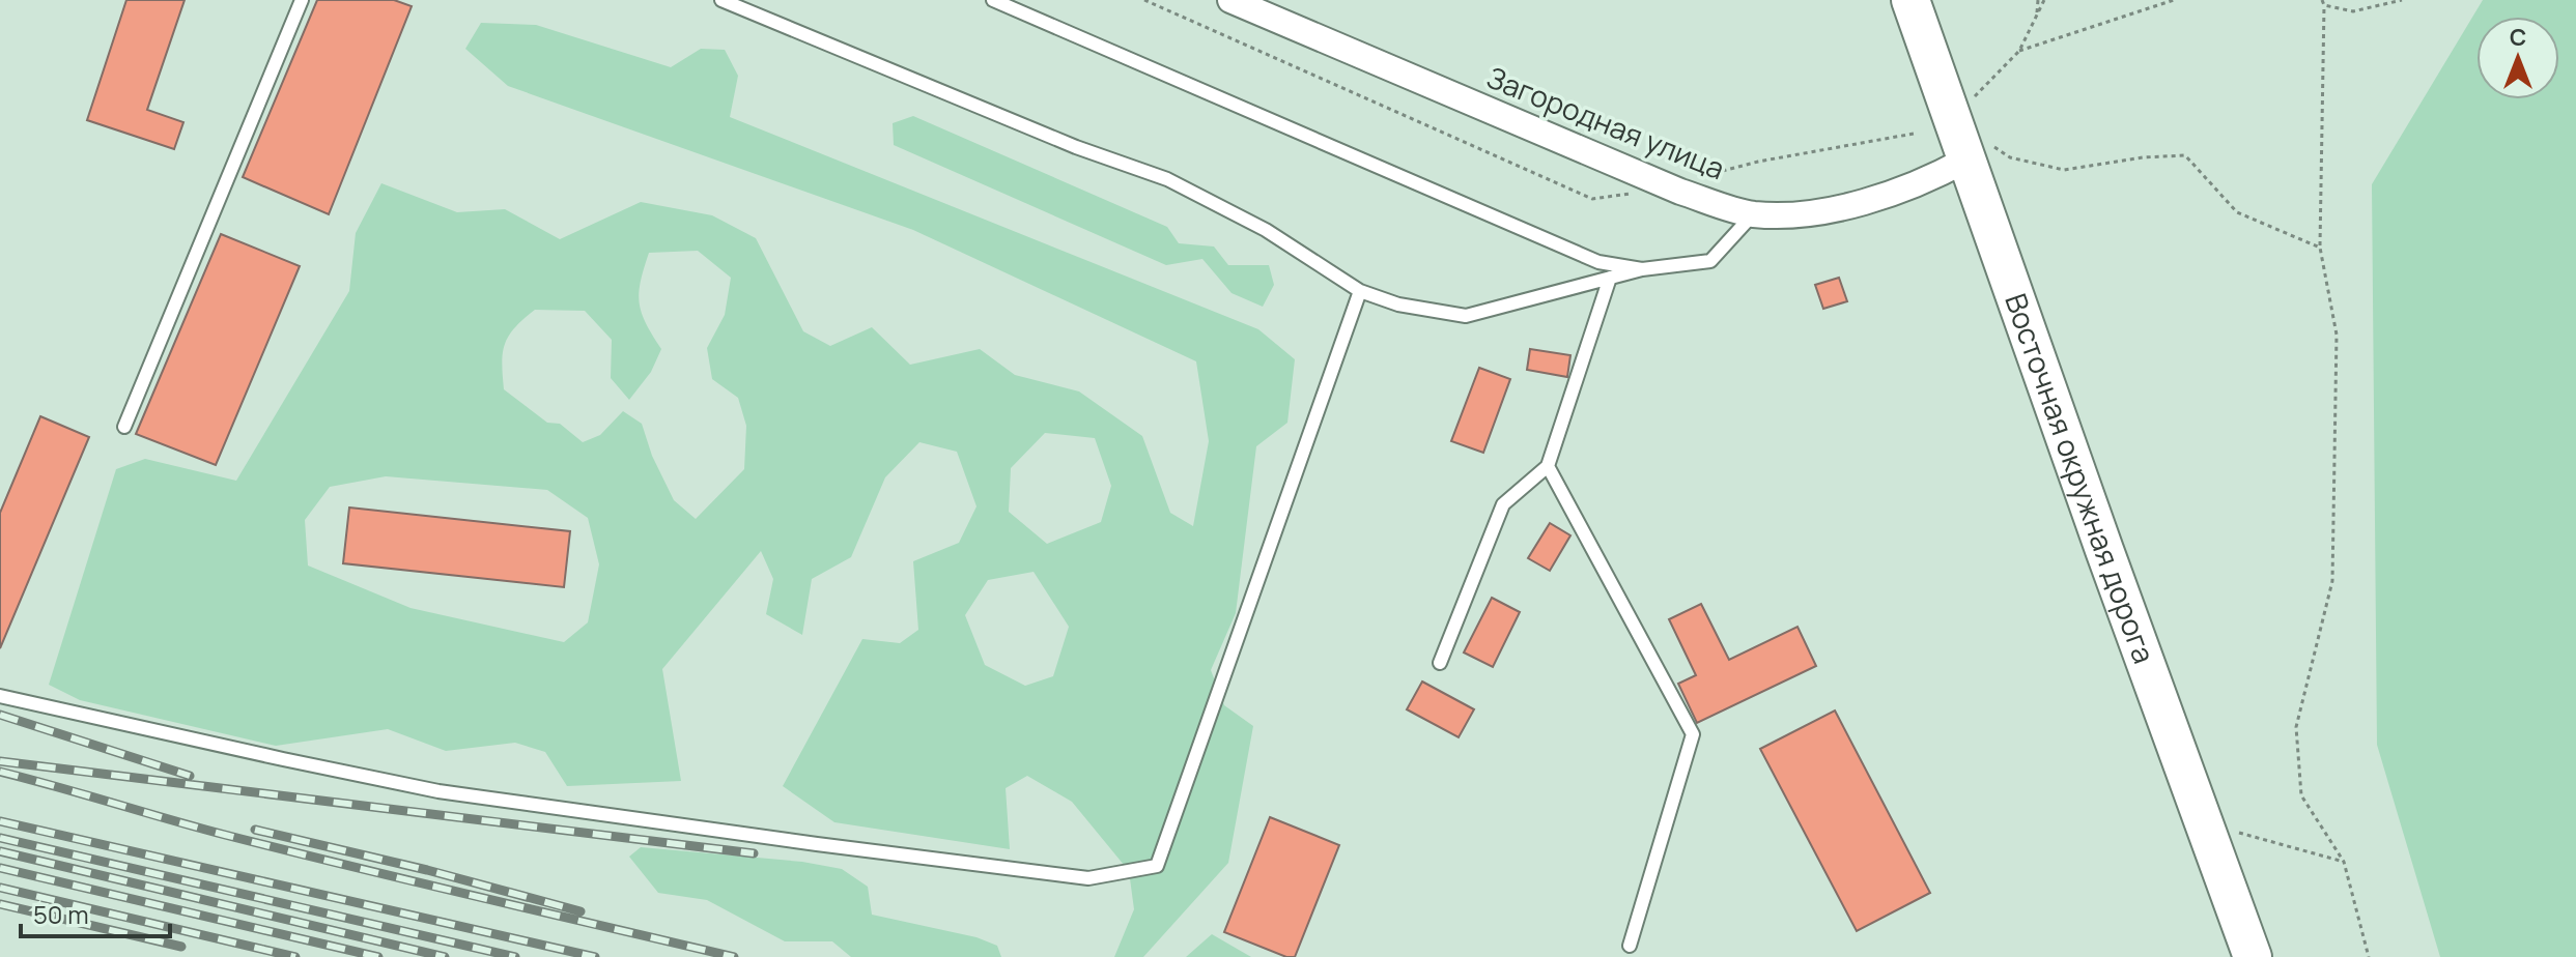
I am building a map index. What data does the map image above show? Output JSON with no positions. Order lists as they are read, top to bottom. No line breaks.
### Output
{"streets":{"main road":["Восточная окружная дорога"],"street":["Загородная улица"]},"crossings":[["Загородная улица","Восточная окружная дорога"]],"scale_bar":"50 m","north":"top"}
